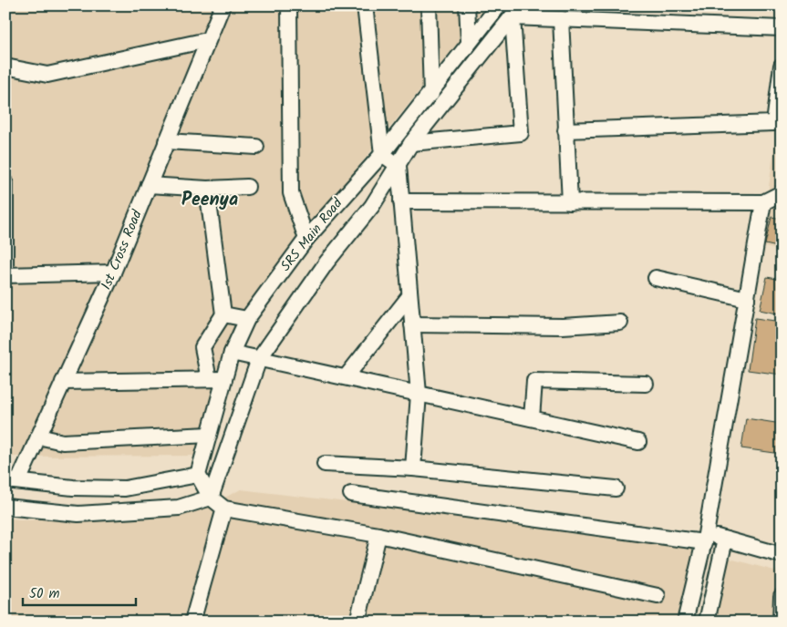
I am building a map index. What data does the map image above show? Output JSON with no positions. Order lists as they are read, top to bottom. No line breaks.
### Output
{"streets":{"street":["SRS Main Road","1st Cross Road"]},"districts":["Peenya"],"scale_bar":"50 m"}
